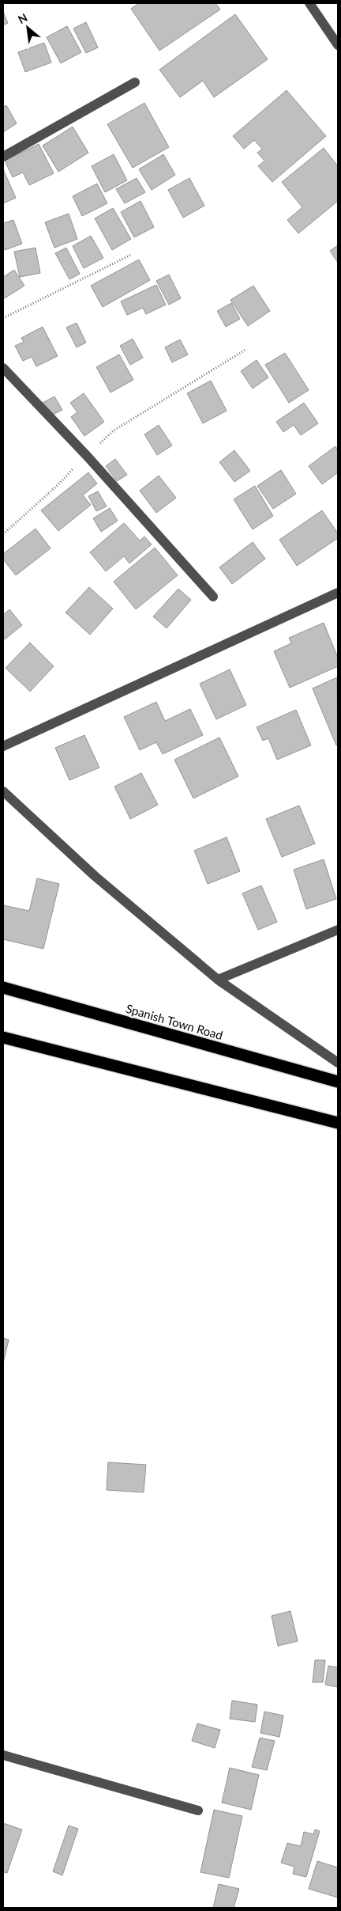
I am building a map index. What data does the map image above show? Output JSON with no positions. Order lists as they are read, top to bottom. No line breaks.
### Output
{"streets":{"highway":["Spanish Town Road"]},"north":"top left"}
